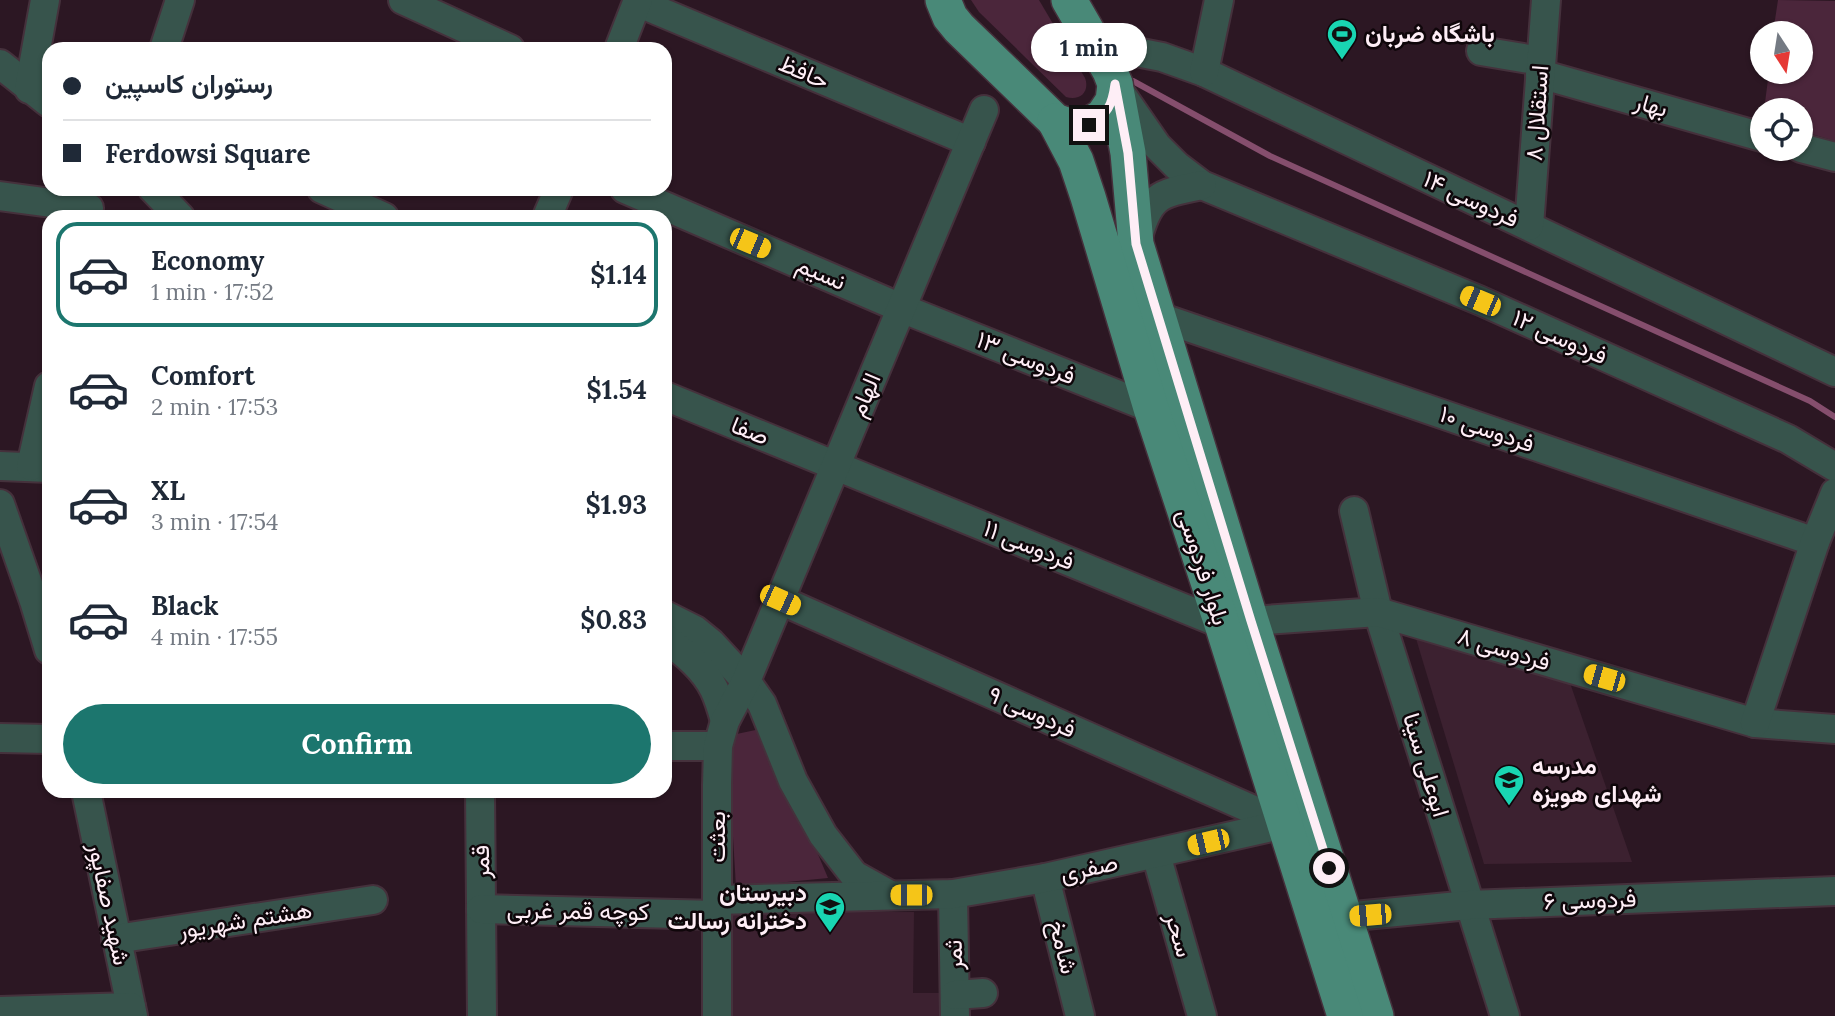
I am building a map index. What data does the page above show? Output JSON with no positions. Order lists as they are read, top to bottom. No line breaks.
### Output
{"streets":{"main road":["بلوار فردوسی"],"street":["حافظ","بهار","استقلال ۸","فردوسی ۱۴","نسیم","فردوسی ۱۲","فردوسی ۱۳","الهام","فردوسی ۱۰","صفا","فردوسی ۱۱","فردوسی ۸","فردوسی ۹","ابوعلی سینا","بعثت","قمر","صفری","فردوسی ۶","شهید صفاپور","کوچه قمر غربی","هشتم شهریور","سحر","شامخ","ثمر"]},"crossings":[["حافظ","الهام"],["بهار","استقلال ۸"],["استقلال ۸","فردوسی ۱۴"],["فردوسی ۱۴","بلوار فردوسی"],["نسیم","فردوسی ۱۳"],["نسیم","الهام"],["فردوسی ۱۲","بلوار فردوسی"],["فردوسی ۱۳","الهام"],["فردوسی ۱۳","بلوار فردوسی"],["الهام","صفا"],["الهام","فردوسی ۱۱"],["الهام","فردوسی ۹"],["الهام","بعثت"],["فردوسی ۱۰","بلوار فردوسی"],["صفا","فردوسی ۱۱"],["فردوسی ۱۱","بلوار فردوسی"],["فردوسی ۱۱","فردوسی ۸"],["بلوار فردوسی","فردوسی ۸"],["بلوار فردوسی","فردوسی ۹"],["بلوار فردوسی","صفری"],["بلوار فردوسی","فردوسی ۶"],["فردوسی ۸","ابوعلی سینا"],["فردوسی ۹","صفری"],["ابوعلی سینا","فردوسی ۶"],["بعثت","کوچه قمر غربی"],["قمر","کوچه قمر غربی"],["صفری","کوچه قمر غربی"],["صفری","سحر"],["صفری","شامخ"],["صفری","ثمر"],["شهید صفاپور","هشتم شهریور"]],"places":{"sports":["باشگاه ضربان"],"school or university":["مدرسه شهدای هویزه","دبیرستان دخترانه رسالت"]},"north":"bottom","page":{"bubble":"1 min","banner":["رستوران کاسپین","Ferdowsi Square"],"list":[{"name":"Economy","note":"1 min · 17:52","value":"$1.14"},{"name":"Comfort","note":"2 min · 17:53","value":"$1.54"},{"name":"XL","note":"3 min · 17:54","value":"$1.93"},{"name":"Black","note":"4 min · 17:55","value":"$0.83"}],"buttons":"Confirm"}}
